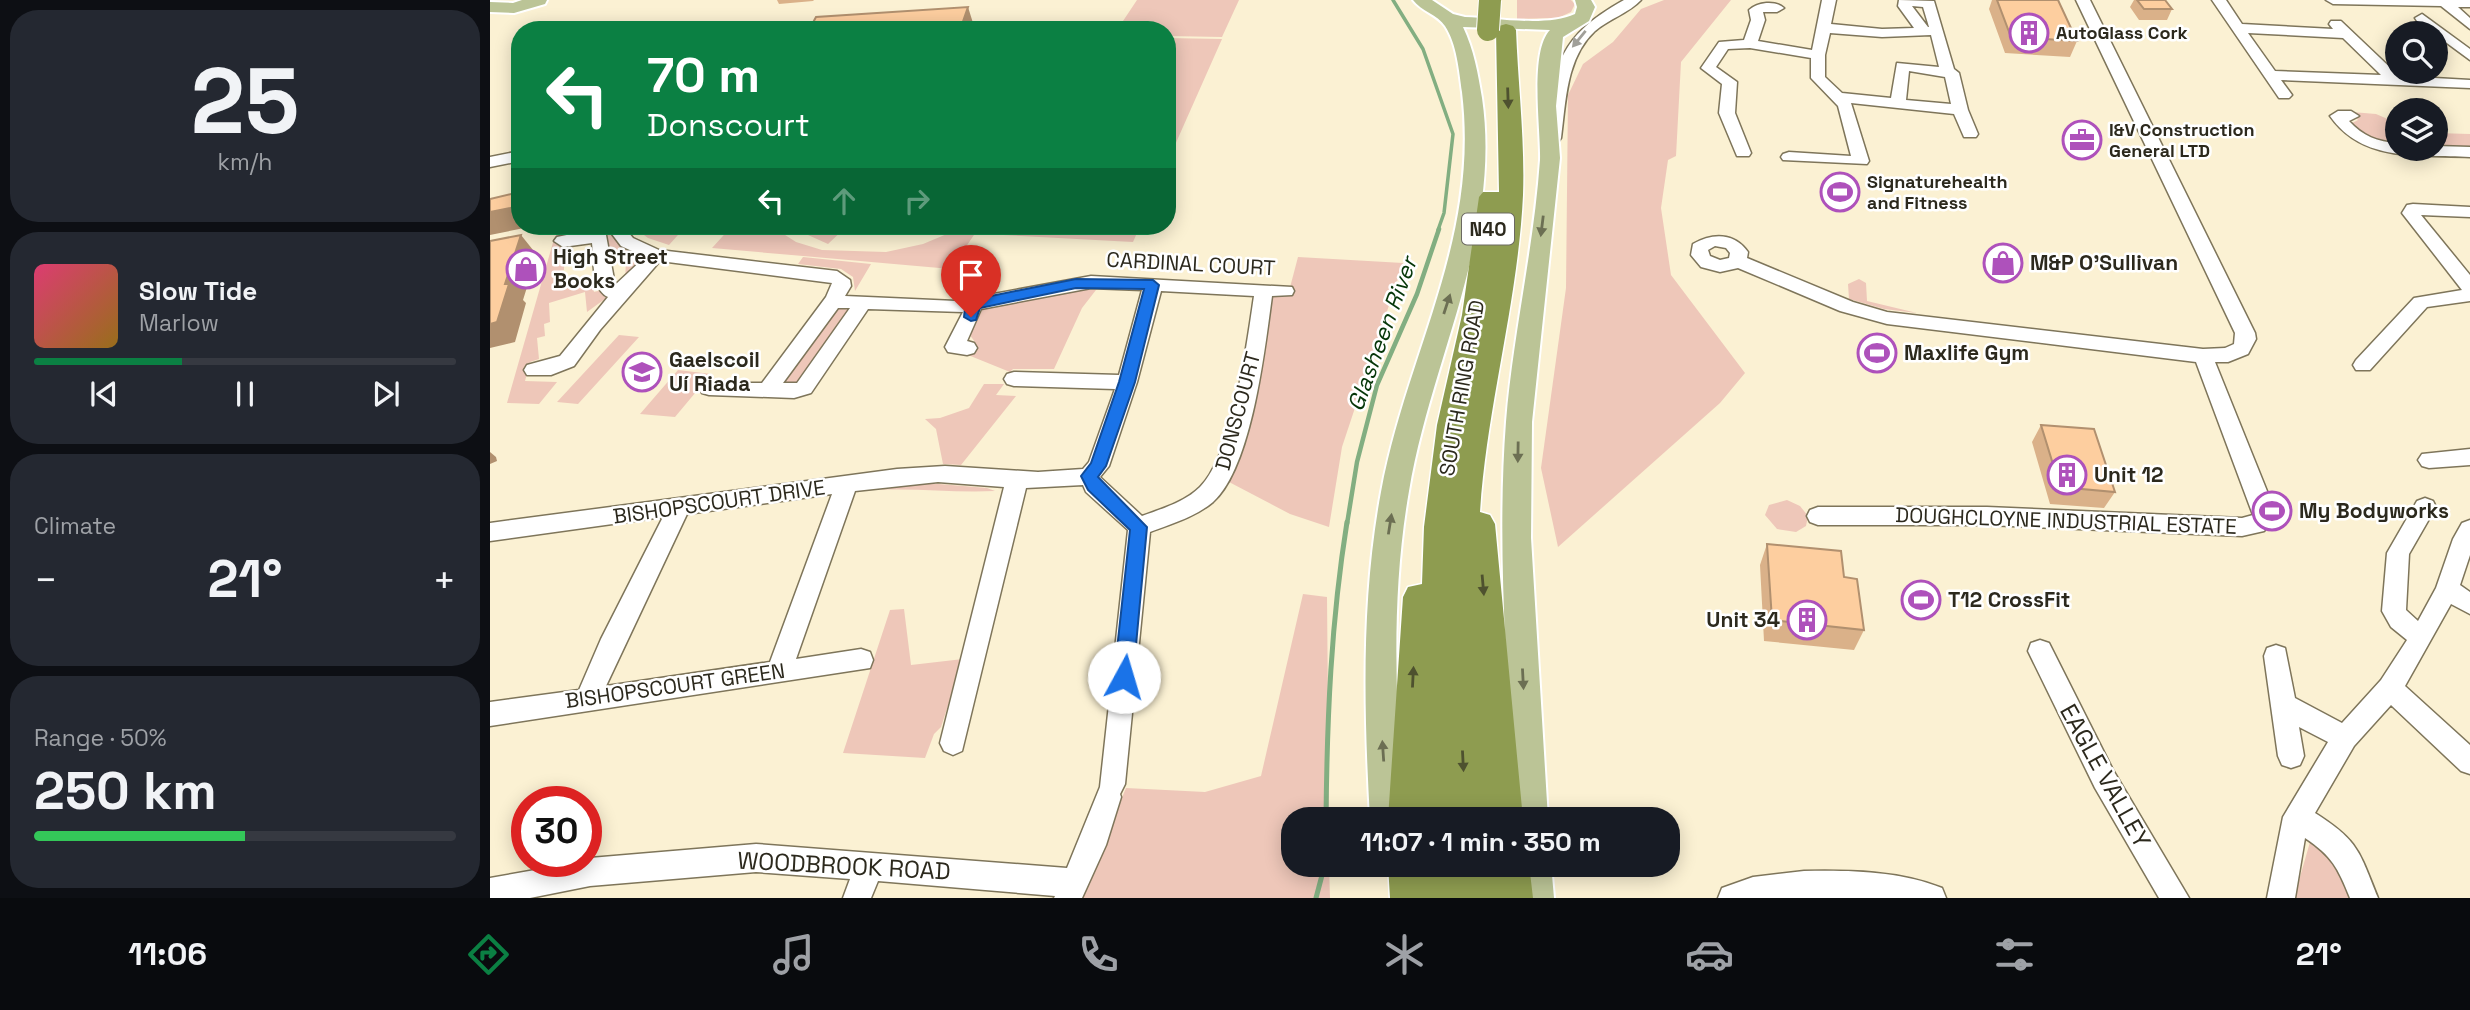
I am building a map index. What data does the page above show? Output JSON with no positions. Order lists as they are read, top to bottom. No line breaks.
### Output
{"streets":{"highway":["N40","SOUTH RING ROAD"],"street":["CARDINAL COURT","DONSCOURT","BISHOPSCOURT DRIVE","DOUGHCLOYNE INDUSTRIAL ESTATE","BISHOPSCOURT GREEN","EAGLE VALLEY","WOODBROOK ROAD"]},"crossings":[["CARDINAL COURT","DONSCOURT"]],"water":["Glasheen River"],"places":{"building":["AutoGlass Cork","Unit 12","Unit 34"],"office":["I&V Construction General LTD"],"sports":["Signaturehealth and Fitness","Maxlife Gym","My Bodyworks","T12 CrossFit"],"shop":["M&P O’Sullivan","High Street Books"],"school or university":["Gaelscoil Uí Riada"]},"page":{"tile":[["25","km/h"],"Climate",["Range · 50%","250 km"]],"turn":["70 m","Donscourt"],"song":["Slow Tide","Marlow"],"heat":["−","21°","+"],"limit":"30","trip":"11:07 · 1 min · 350 m","tabs":["11:06","21°"]}}
